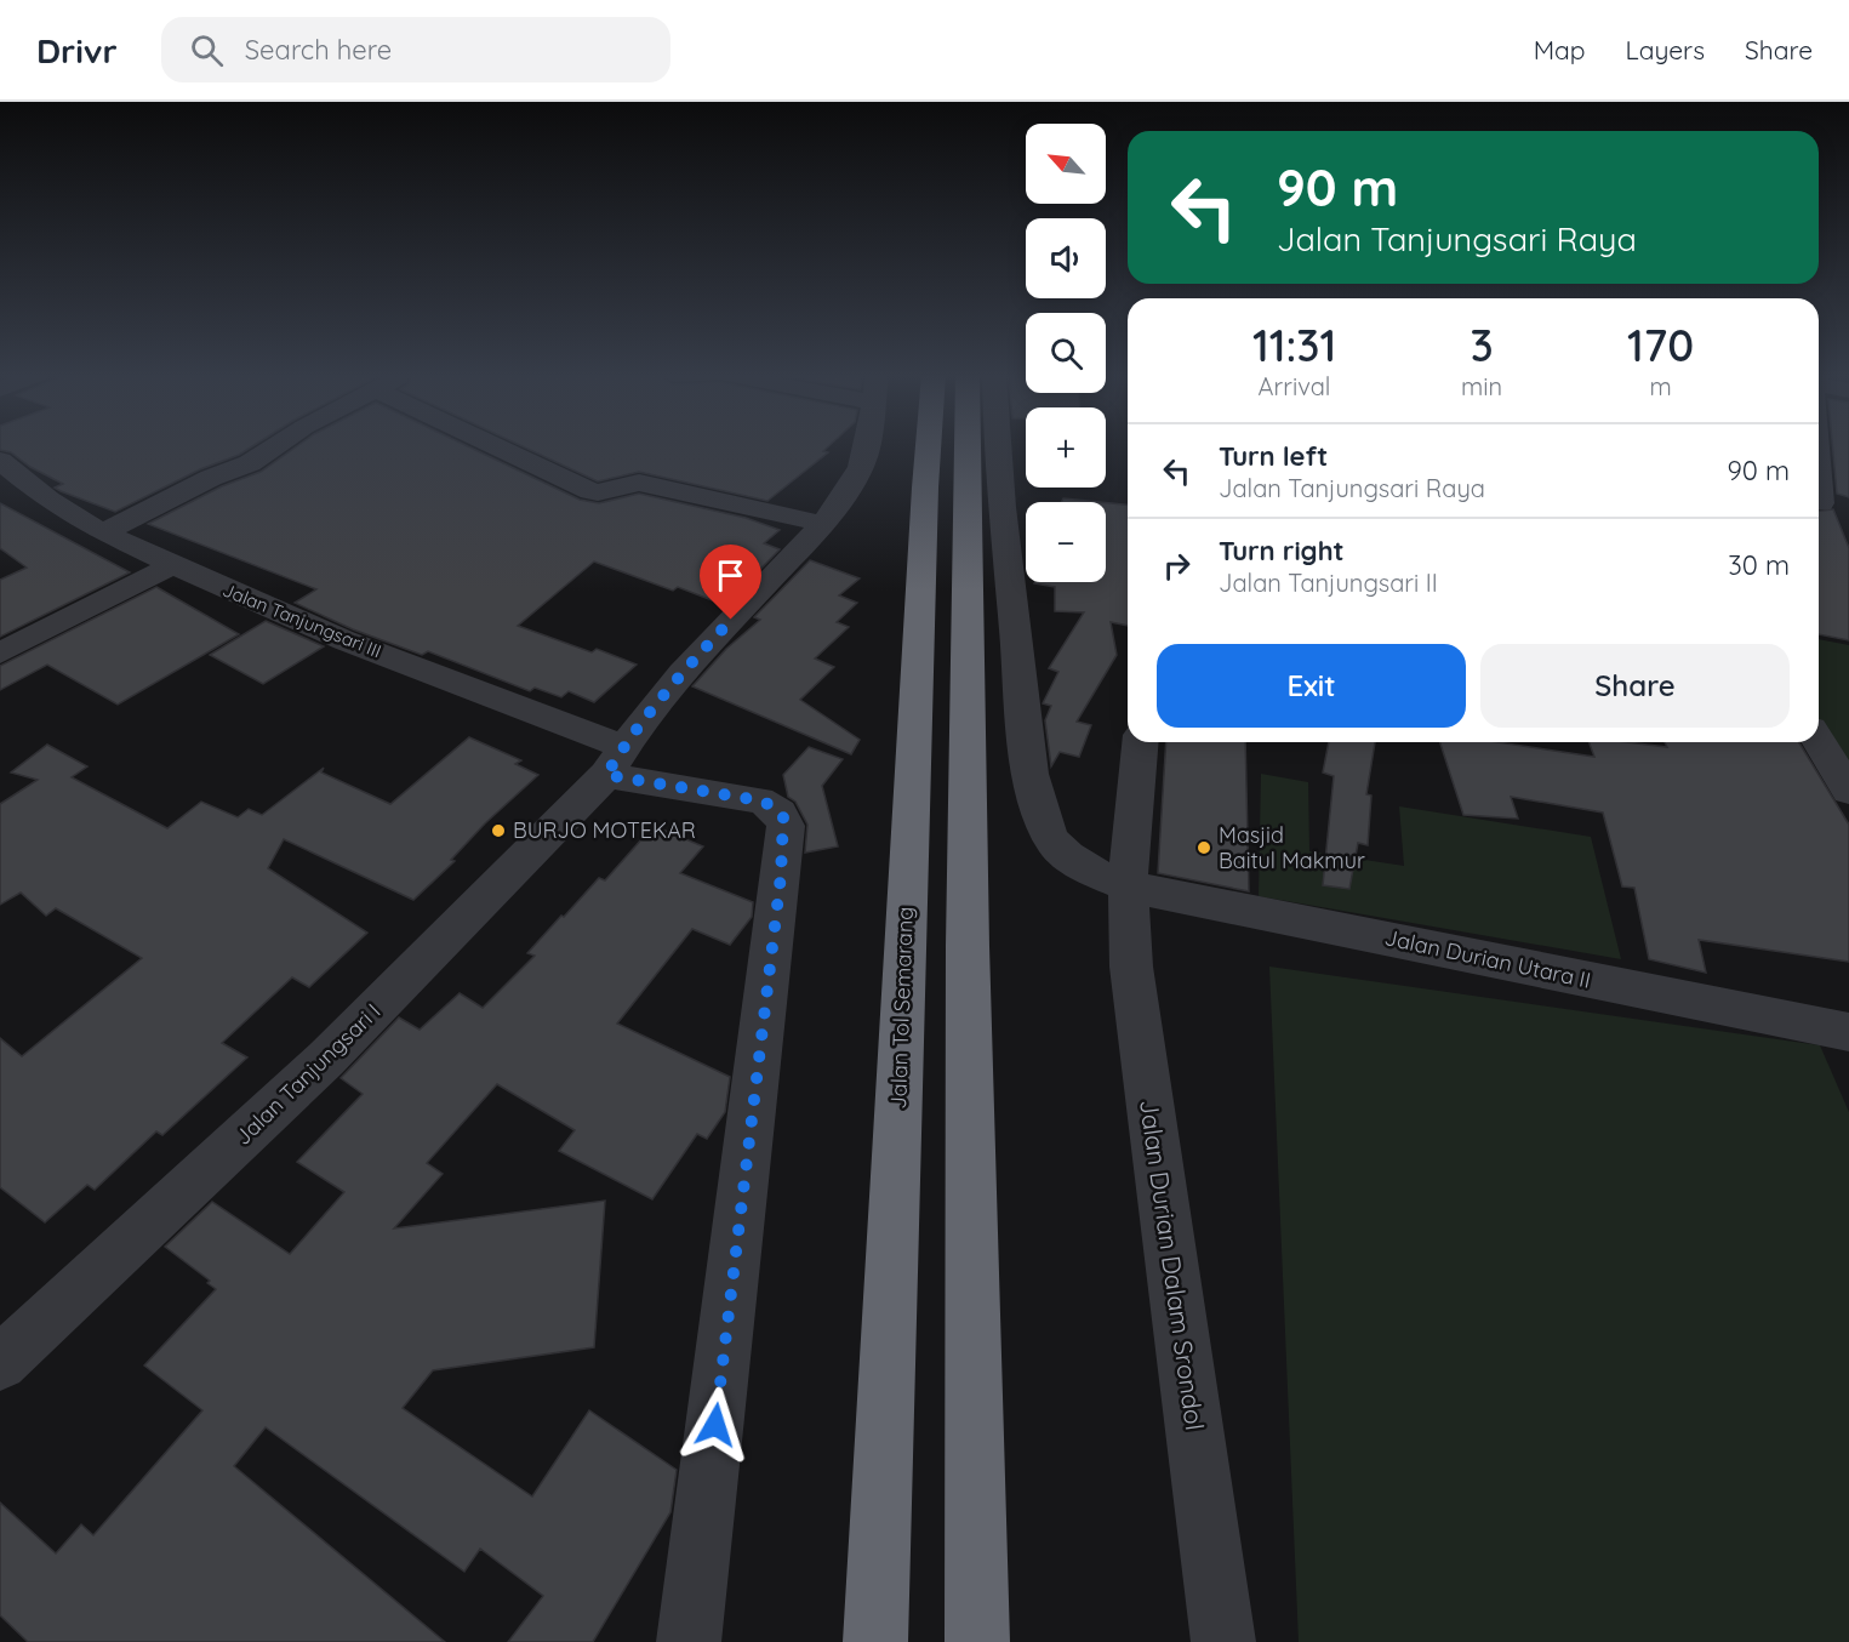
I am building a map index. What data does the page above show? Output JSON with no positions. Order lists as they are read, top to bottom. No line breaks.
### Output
{"streets":{"highway":["Jalan Tol Semarang"],"street":["Jalan Tanjungsari III","Jalan Durian Utara II","Jalan Tanjungsari I","Jalan Durian Dalam Srondol"]},"crossings":[["Jalan Tanjungsari III","Jalan Tanjungsari I"],["Jalan Durian Utara II","Jalan Durian Dalam Srondol"]],"places":["BURJO MOTEKAR","Masjid Baitul Makmur"],"north":"top left","page":{"header":"Drivr","search":"Search here","nav":["Map","Layers","Share"],"map_buttons":["+","−"],"turn":["90 m","Jalan Tanjungsari Raya"],"eta":["11:31","Arrival","3","min","170","m"],"list":[{"name":"Turn left","note":"Jalan Tanjungsari Raya","value":"90 m"},{"name":"Turn right","note":"Jalan Tanjungsari II","value":"30 m"}],"buttons":["Exit","Share"]}}
